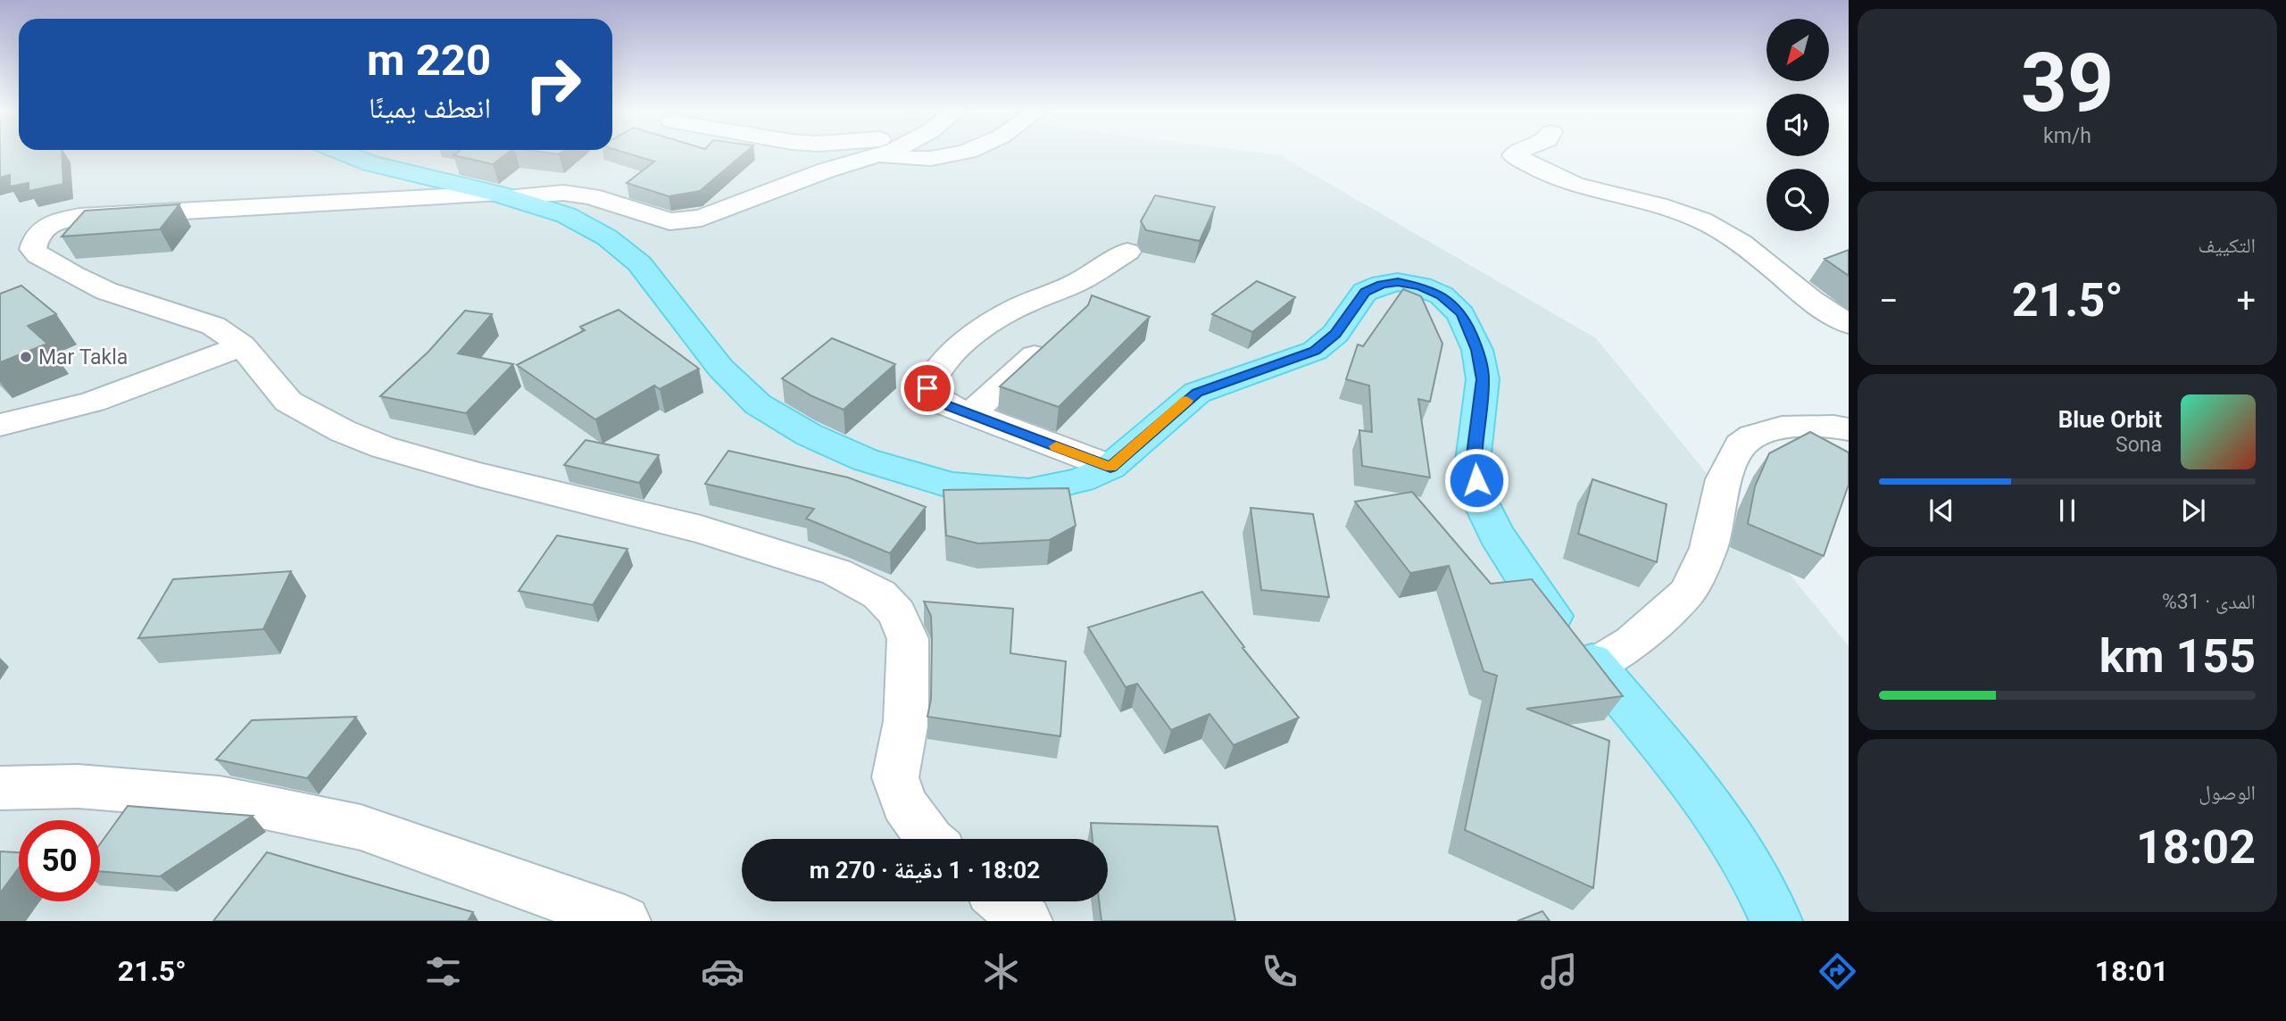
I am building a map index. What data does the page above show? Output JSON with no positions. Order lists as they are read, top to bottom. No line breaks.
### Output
{"places":["Mar Takla"],"north":"bottom left","page":{"tile":[["39","km/h"],"التكييف",["المدى · 31%","155 km"],["الوصول","18:02"]],"turn":["220 m","انعطف يمينًا"],"heat":["−","21.5°","+"],"song":["Blue Orbit","Sona"],"limit":"50","trip":"18:02 · 1 دقيقة · 270 m","tabs":["18:01","21.5°"]}}
